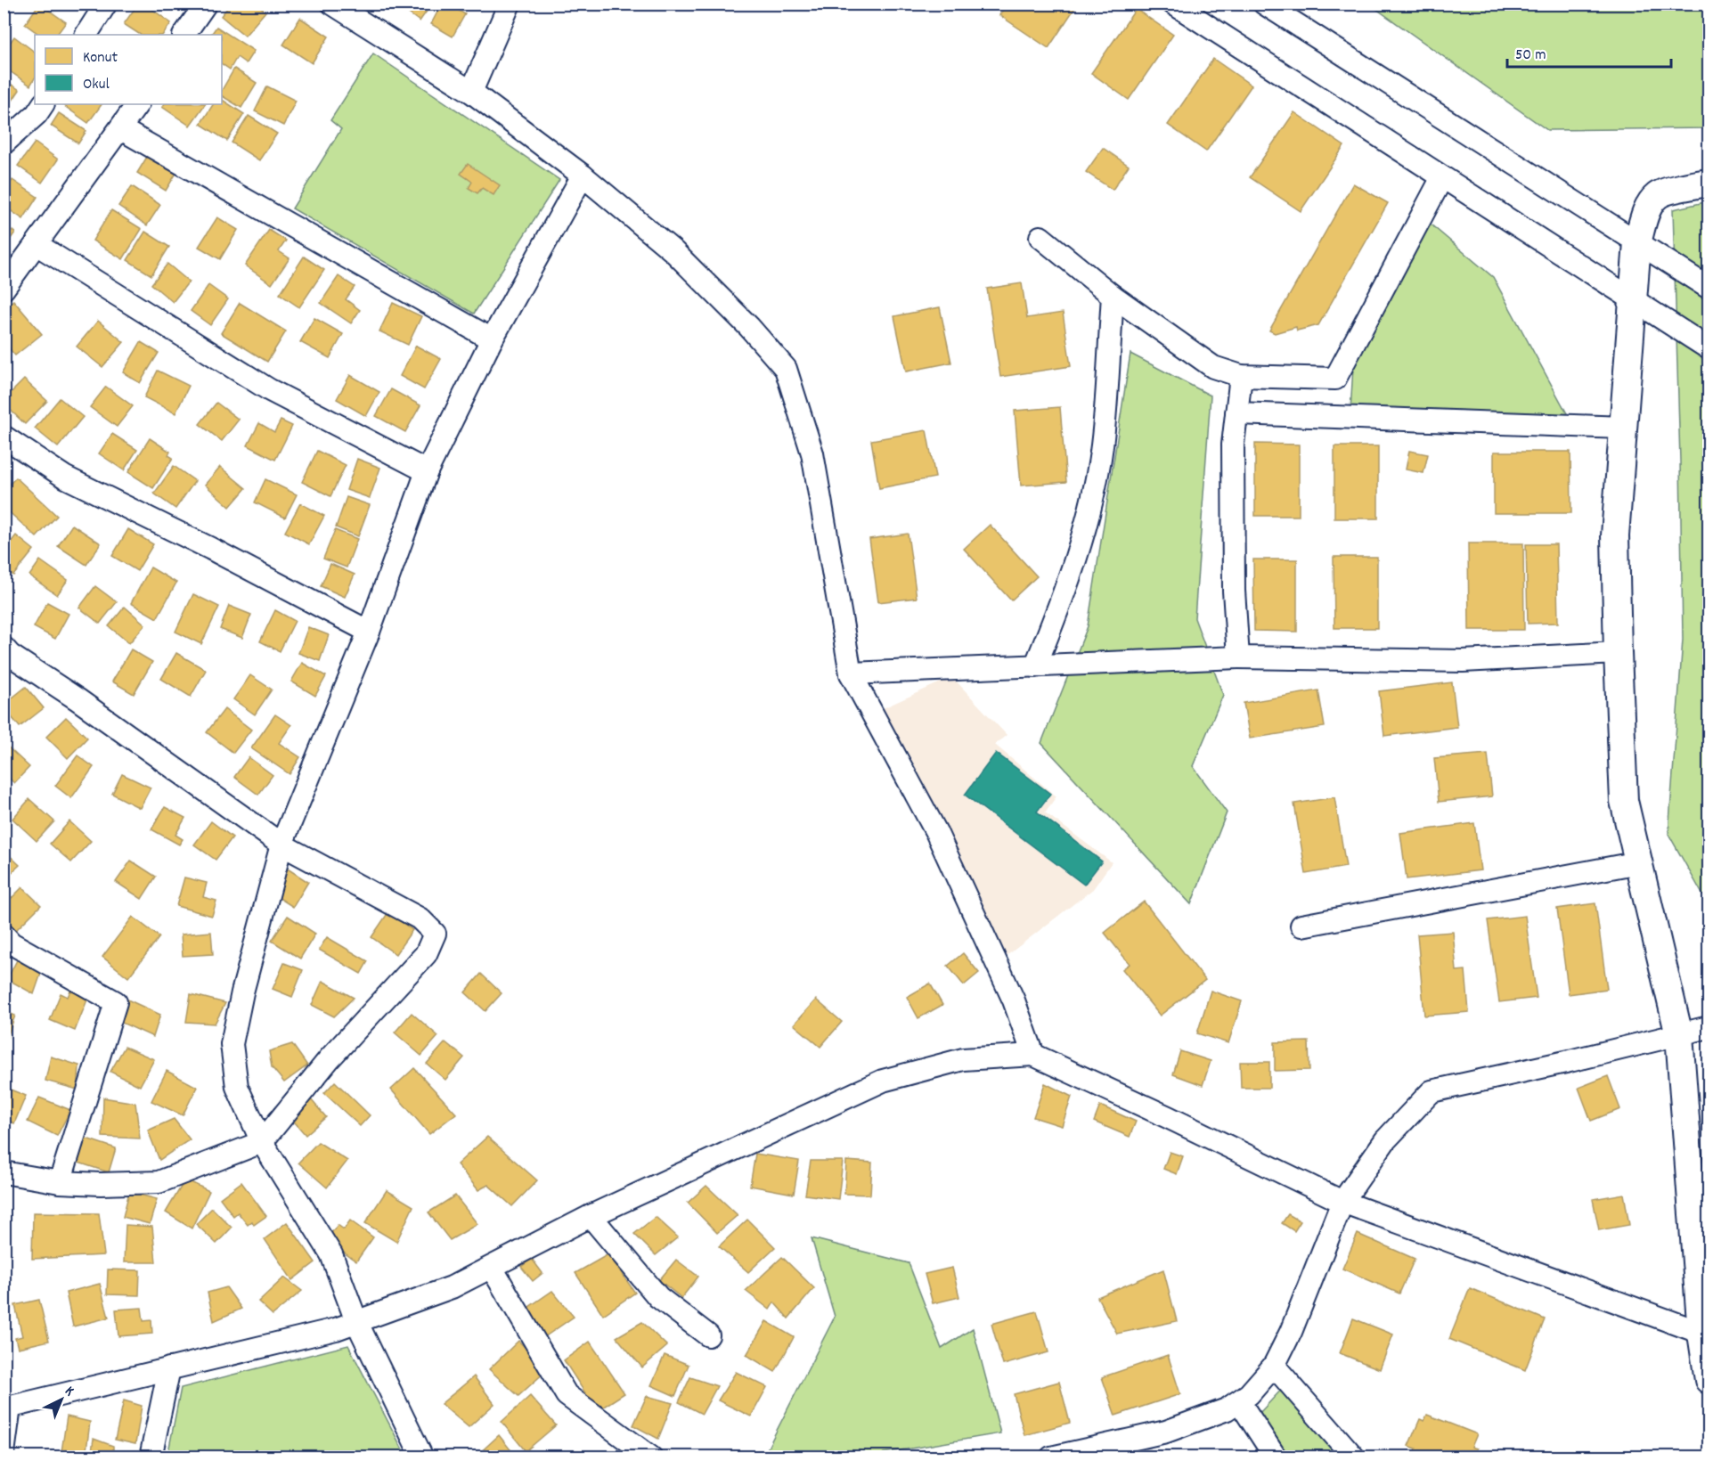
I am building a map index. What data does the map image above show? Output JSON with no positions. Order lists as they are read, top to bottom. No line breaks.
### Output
{"legend":["Konut","Okul"],"scale_bar":"50 m","north":"top right"}
